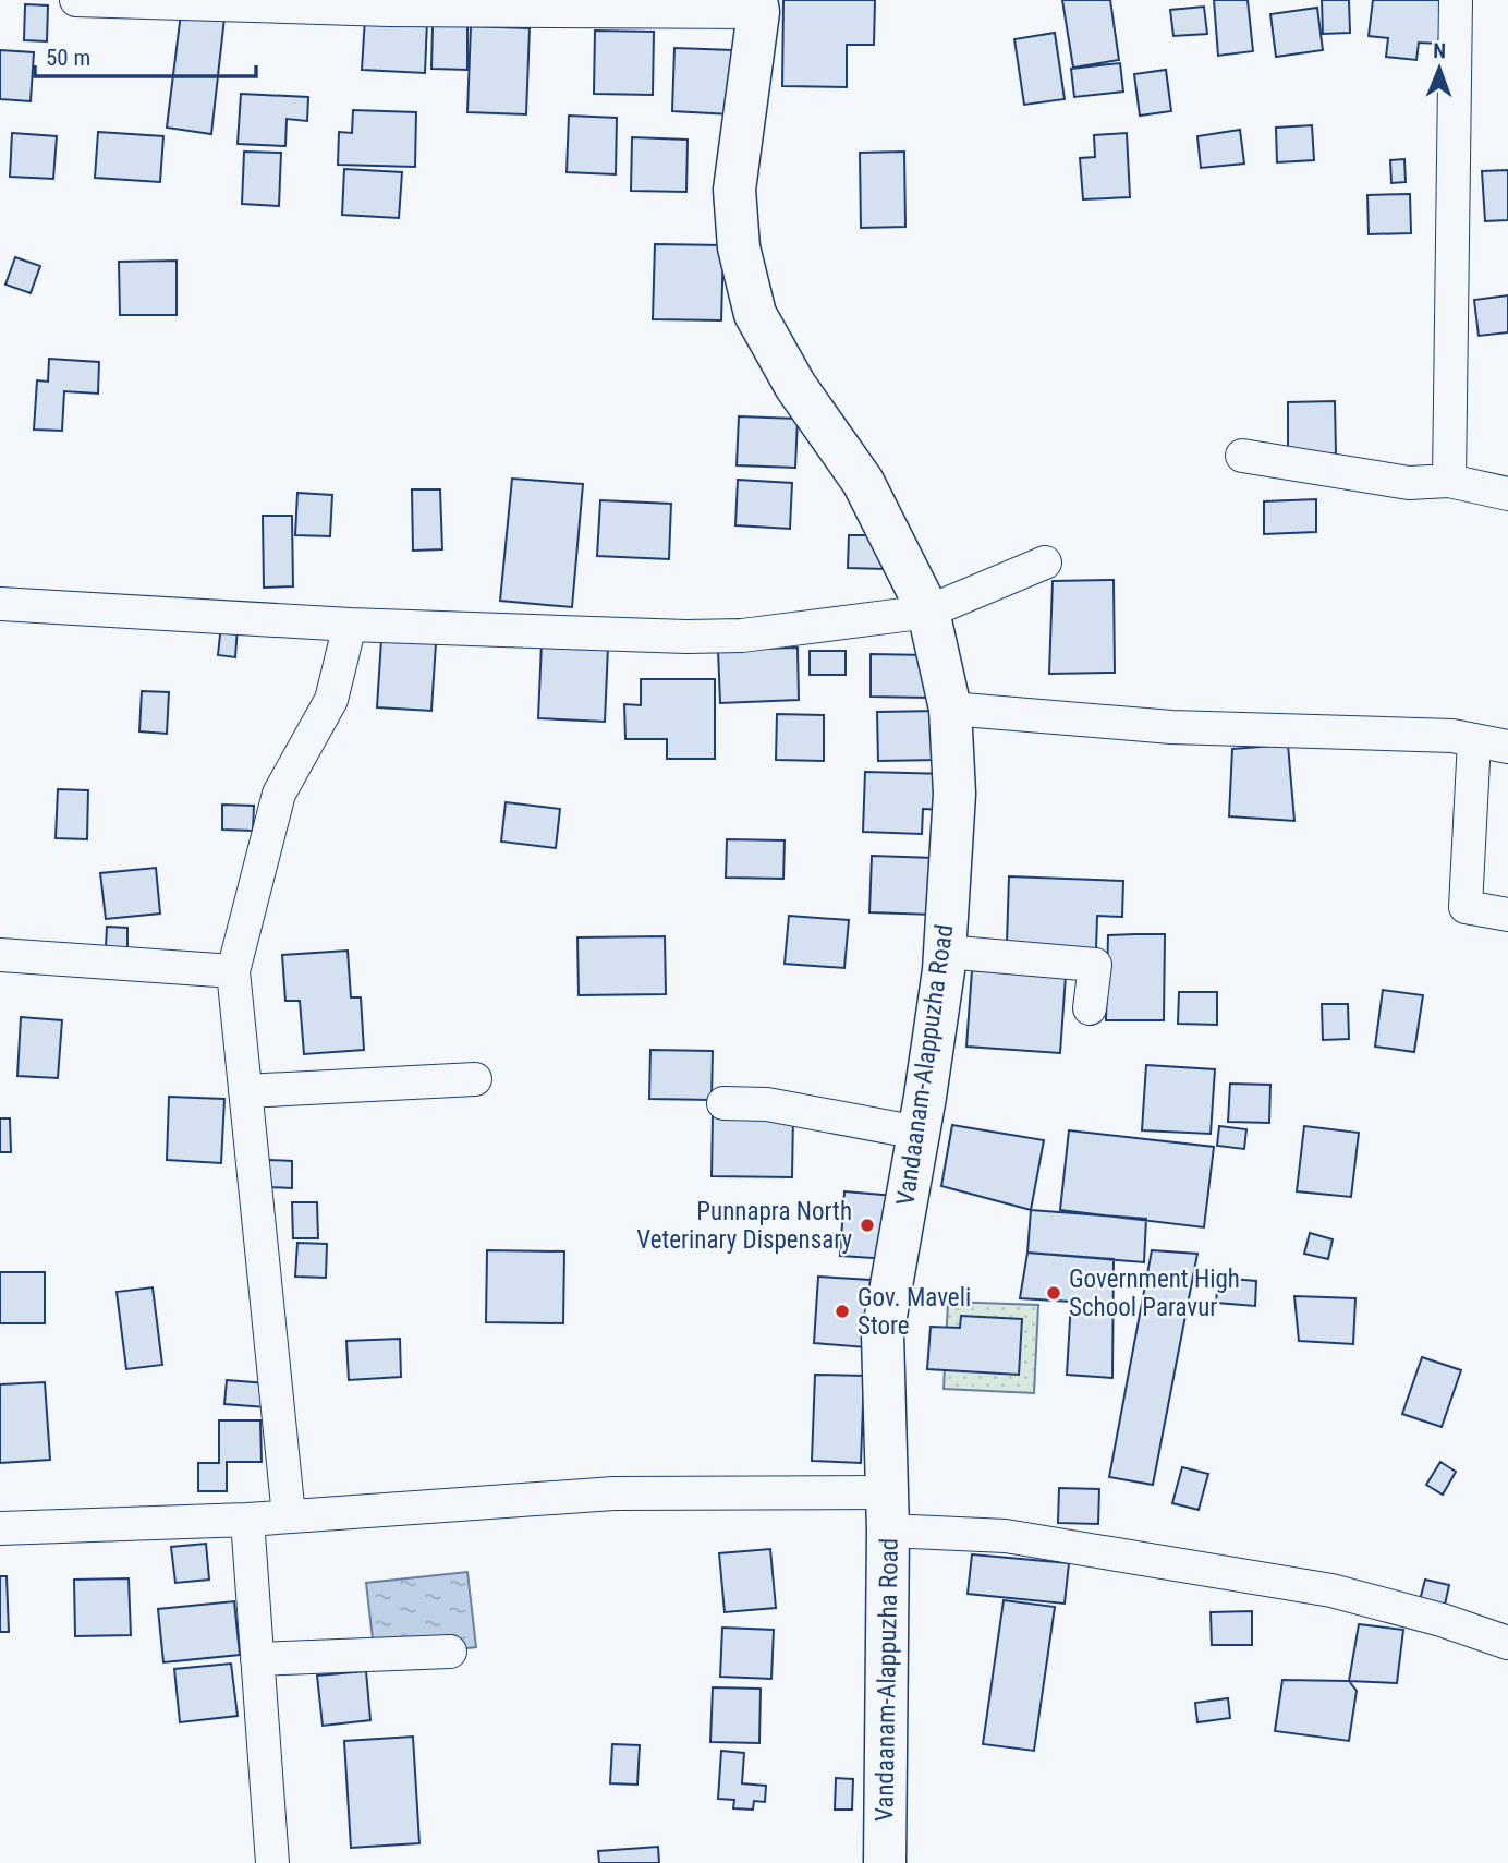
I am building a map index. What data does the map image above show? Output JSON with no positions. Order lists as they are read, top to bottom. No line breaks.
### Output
{"streets":{"main road":["Vandaanam-Alappuzha Road"]},"places":["Punnapra North Veterinary Dispensary","Government High School Paravur","Gov. Maveli Store"],"scale_bar":"50 m","north":"top"}
